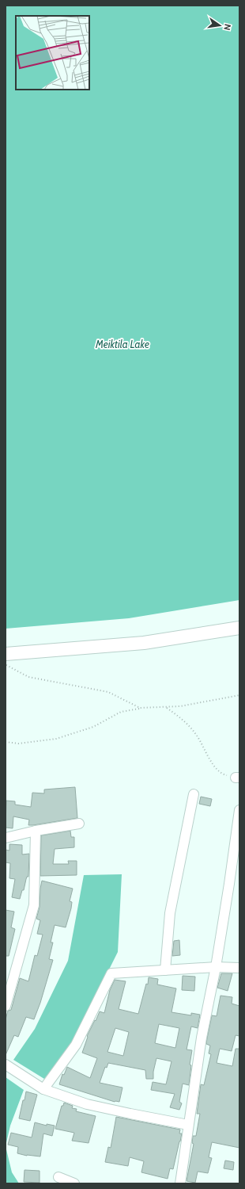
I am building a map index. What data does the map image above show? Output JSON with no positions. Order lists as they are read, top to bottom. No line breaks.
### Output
{"water":["Meiktila Lake"],"north":"right"}
